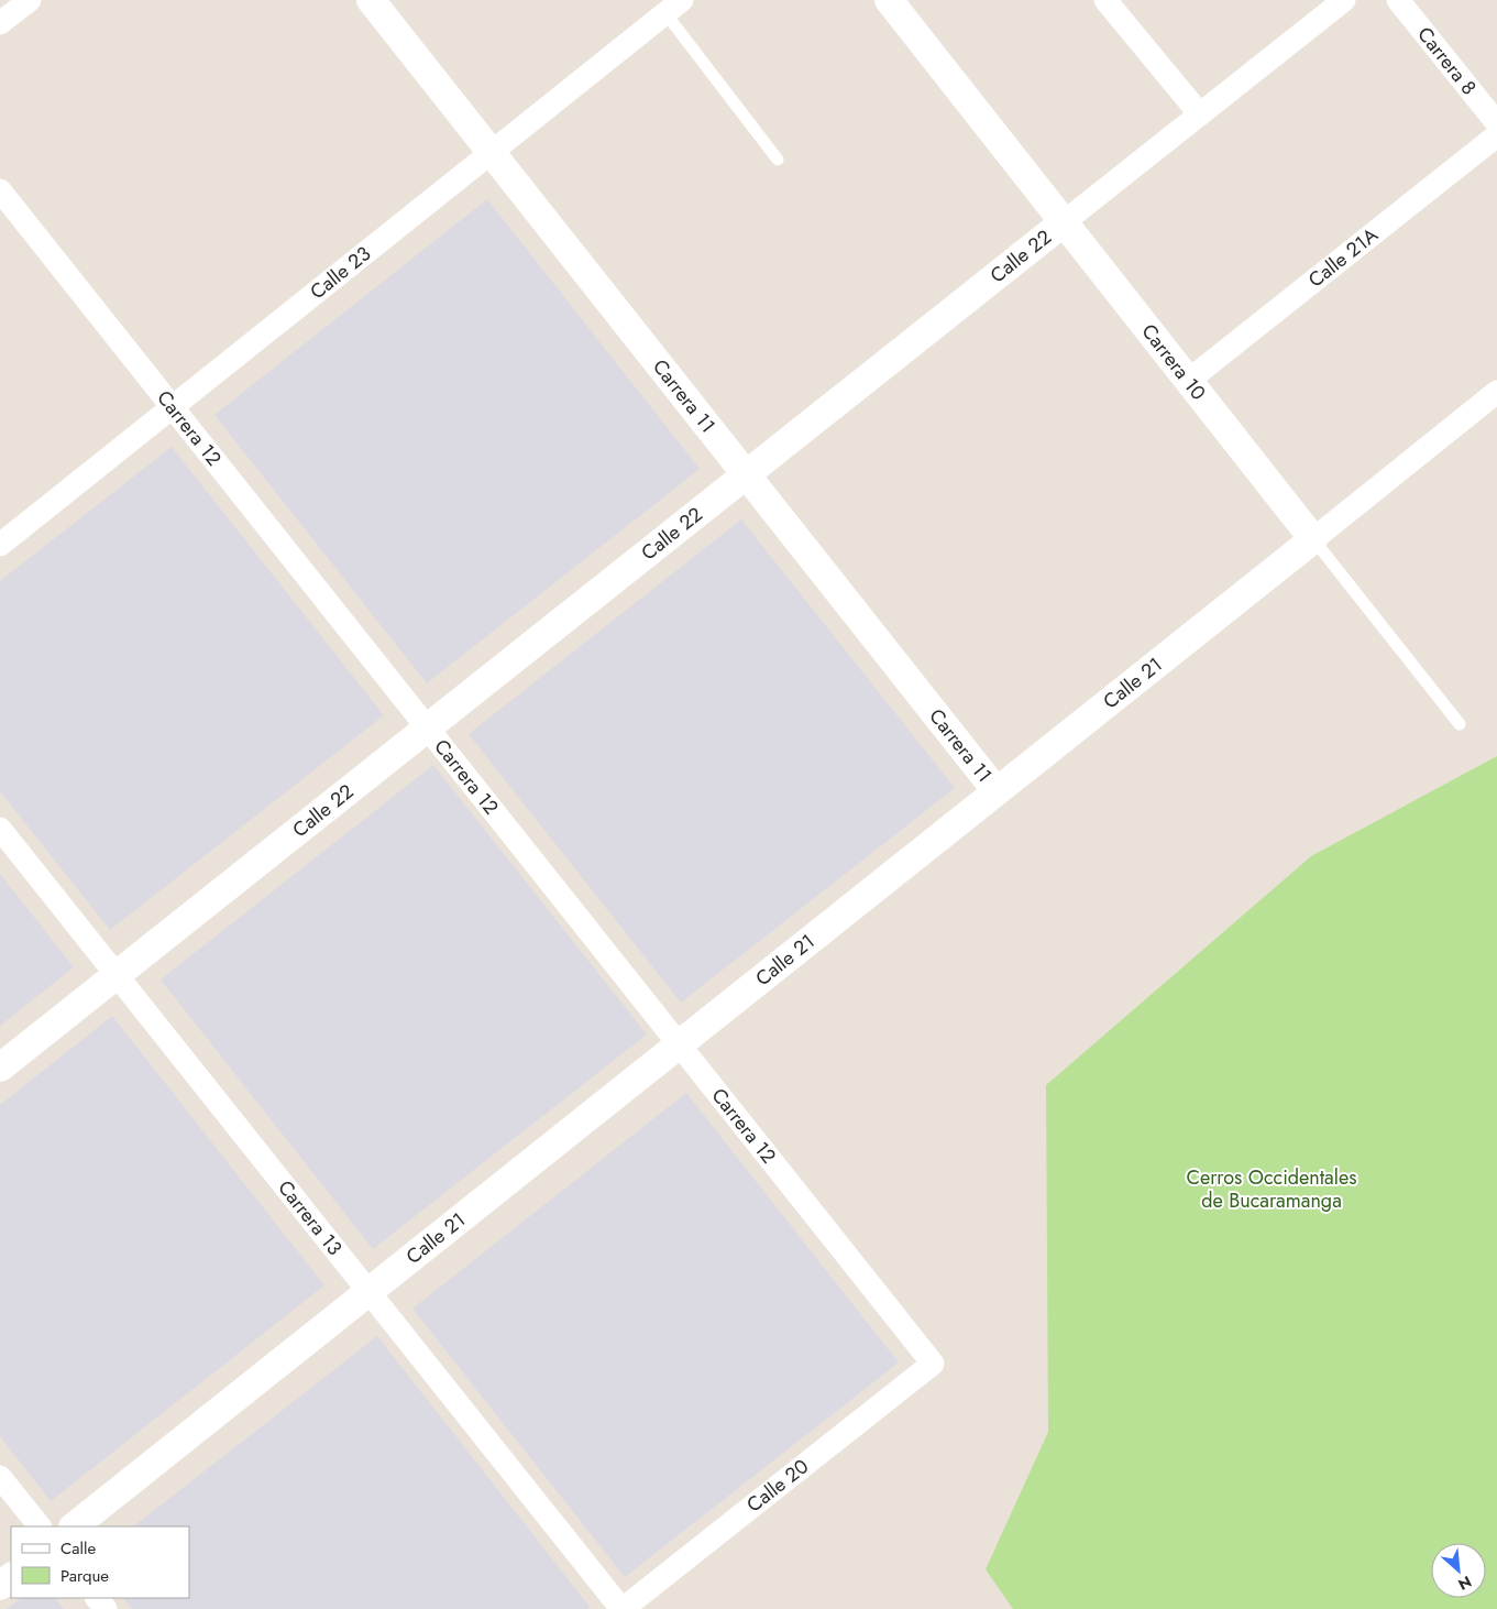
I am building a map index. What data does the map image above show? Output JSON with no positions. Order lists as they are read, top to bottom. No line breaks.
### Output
{"streets":{"street":["Carrera 8","Calle 22","Calle 21A","Calle 23","Carrera 10","Carrera 11","Carrera 12","Calle 21","Carrera 13","Calle 20"]},"crossings":[["Calle 22","Carrera 10"],["Calle 22","Carrera 11"],["Calle 22","Carrera 12"],["Calle 22","Carrera 13"],["Calle 21A","Carrera 10"],["Calle 23","Carrera 11"],["Calle 23","Carrera 12"],["Carrera 10","Calle 21"],["Carrera 11","Calle 21"],["Carrera 12","Calle 21"],["Carrera 12","Calle 20"],["Calle 21","Carrera 13"],["Carrera 13","Calle 20"]],"parks":["Cerros Occidentales de Bucaramanga"],"legend":["Calle","Parque"],"north":"bottom right"}
